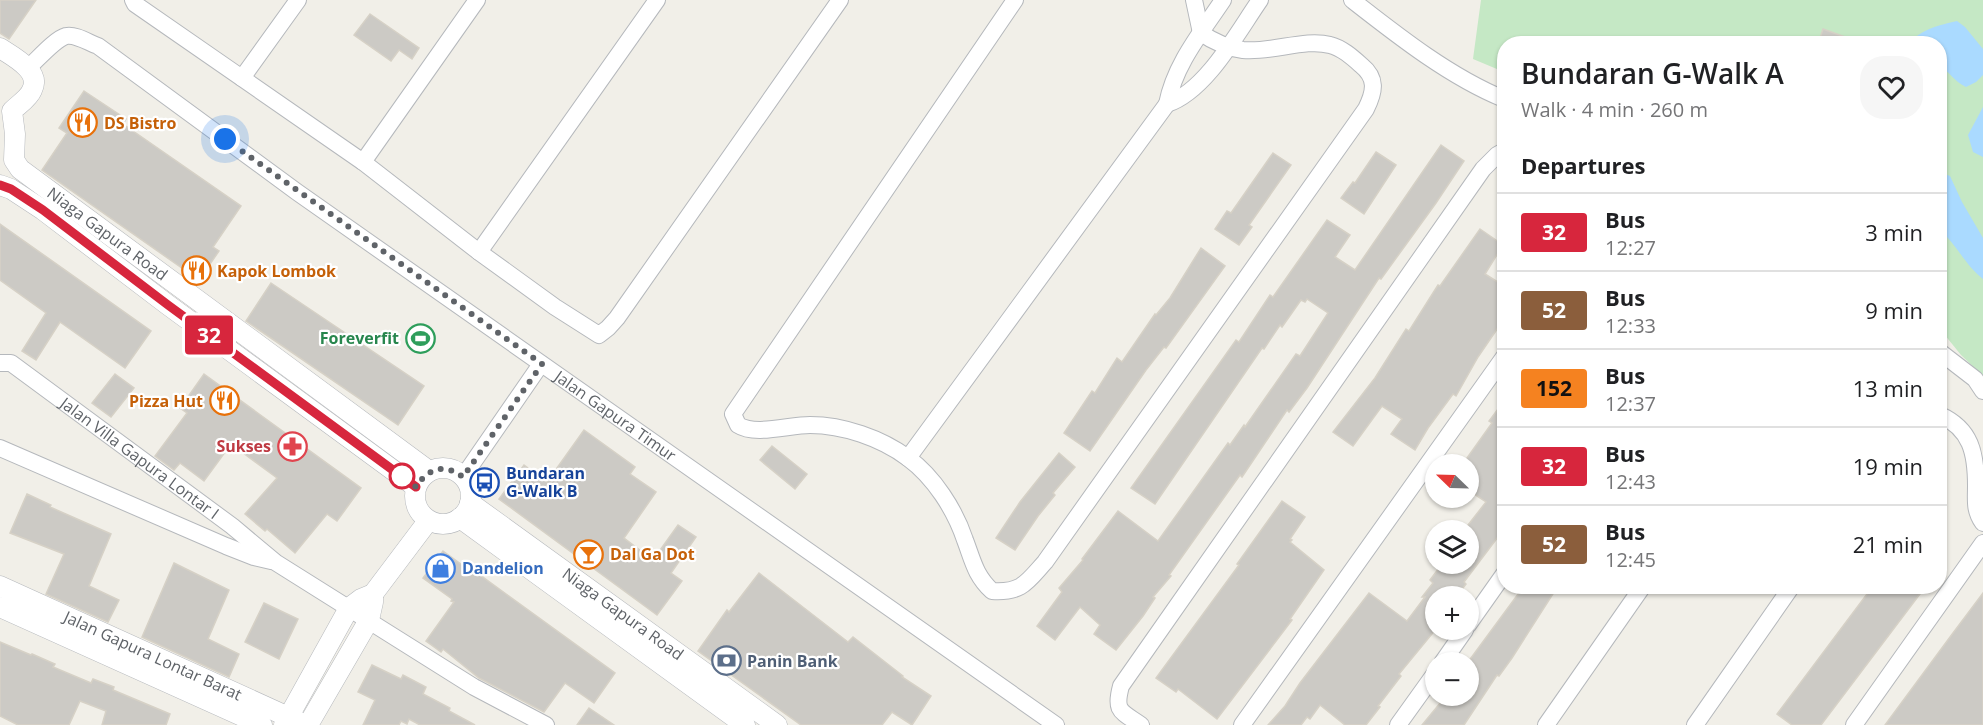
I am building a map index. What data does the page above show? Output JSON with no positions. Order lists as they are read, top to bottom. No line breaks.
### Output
{"streets":{"street":["Niaga Gapura Road","Jalan Gapura Timur","Jalan Villa Gapura Lontar I","Jalan Gapura Lontar Barat"]},"places":{"restaurant":["DS Bistro","Kapok Lombok","Pizza Hut"],"sports":["Foreverfit"],"pharmacy":["Sukses"],"bus stop":["Bundaran G-Walk B"],"bar":["Dal Ga Dot"],"shop":["Dandelion"],"bank":["Panin Bank"]},"lines":["bus line 32"],"north":"top left","page":{"on_map":"32","heading":[["Bundaran G-Walk A","Walk · 4 min · 260 m"],"Departures"],"list":[{"mark":"32","name":"Bus","note":"12:27","value":"3 min"},{"mark":"52","name":"Bus","note":"12:33","value":"9 min"},{"mark":"152","name":"Bus","note":"12:37","value":"13 min"},{"mark":"32","name":"Bus","note":"12:43","value":"19 min"},{"mark":"52","name":"Bus","note":"12:45","value":"21 min"}],"map_buttons":["+","−"]}}
